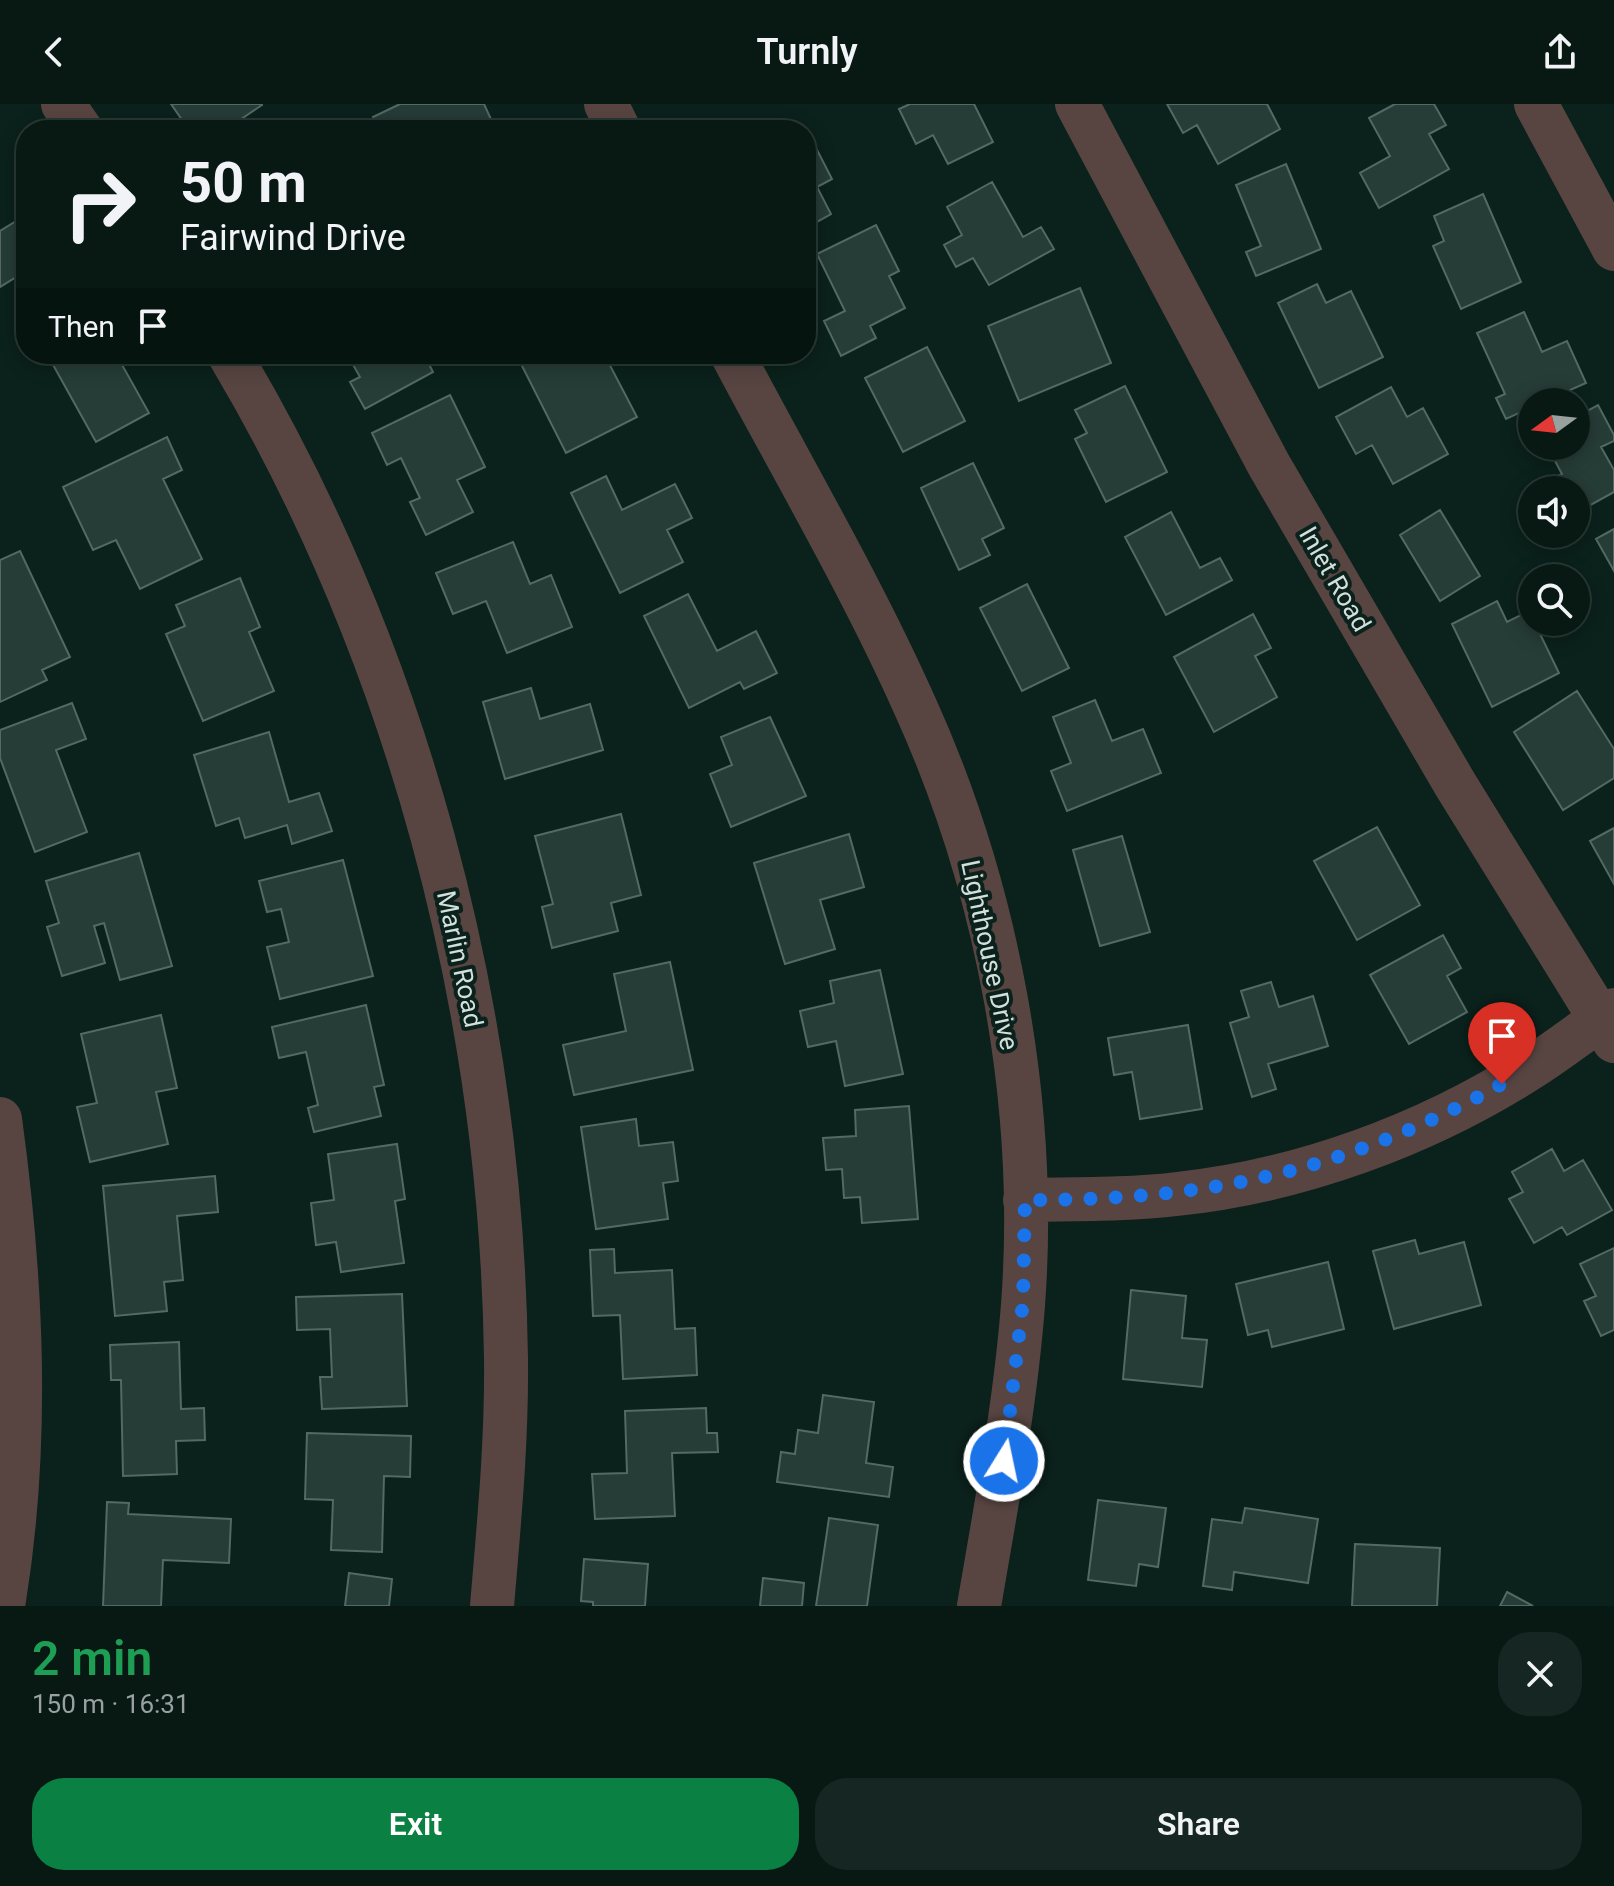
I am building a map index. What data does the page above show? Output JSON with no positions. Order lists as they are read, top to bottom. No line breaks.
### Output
{"streets":{"street":["Inlet Road","Lighthouse Drive","Marlin Road"]},"north":"left","page":{"header":"Turnly","turn":["50 m","Fairwind Drive"],"then":"Then","heading":["2 min","150 m · 16:31"],"buttons":["Exit","Share"]}}
